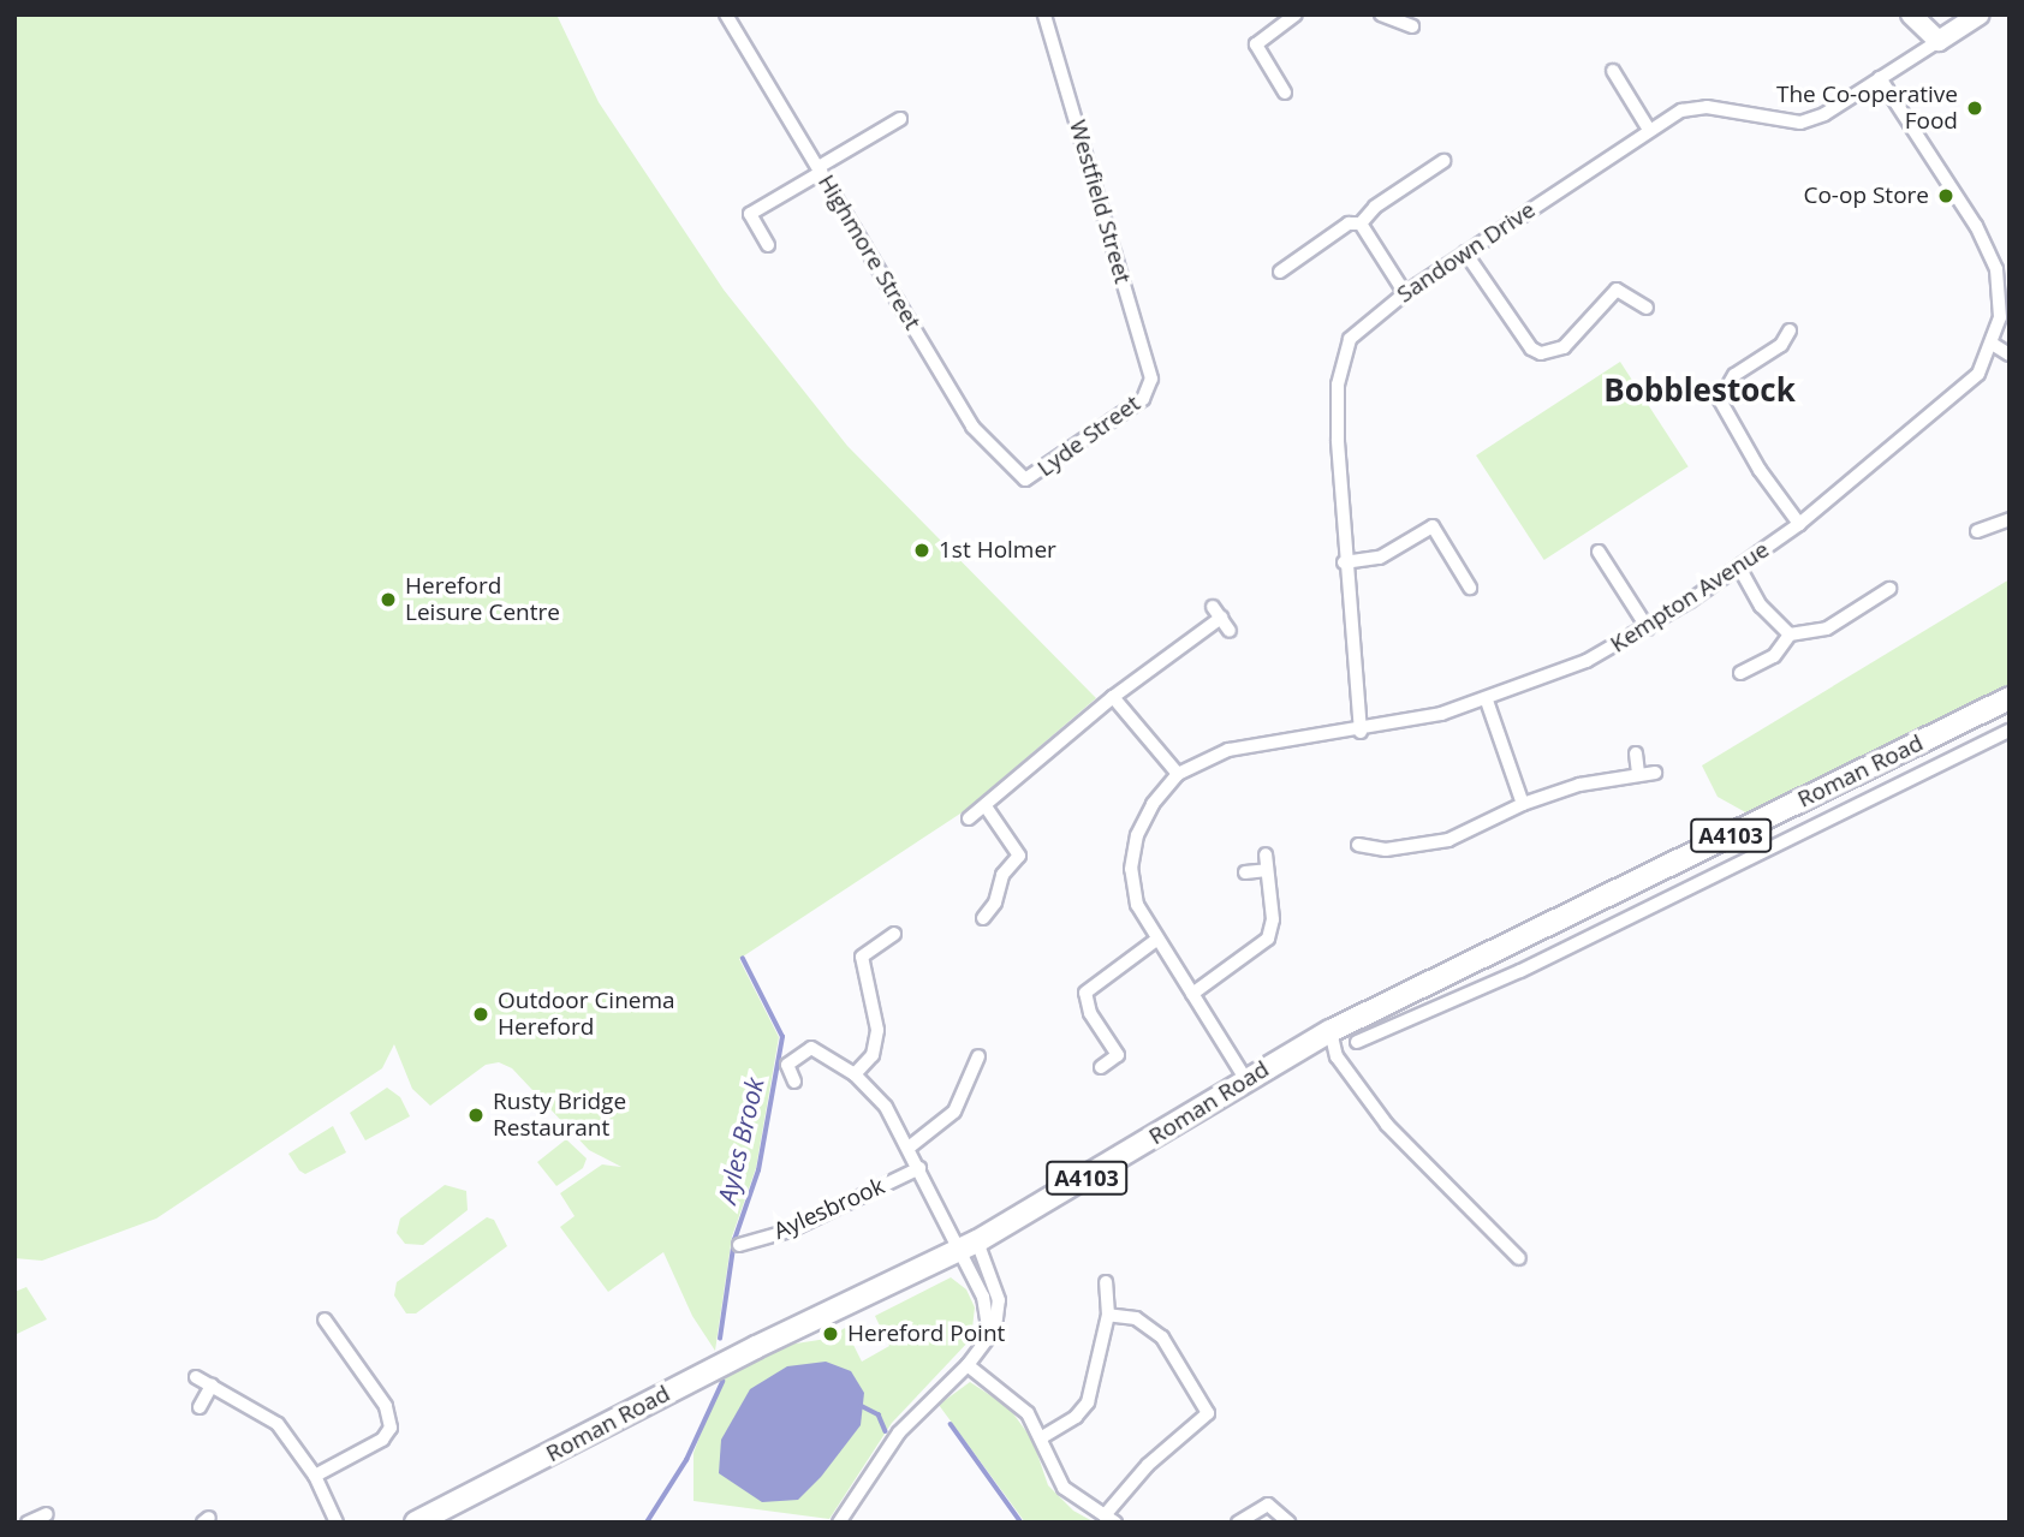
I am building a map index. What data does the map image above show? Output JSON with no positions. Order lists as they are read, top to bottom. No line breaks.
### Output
{"streets":{"main road":["Roman Road","A4103"],"street":["Westfield Street","Highmore Street","Sandown Drive","Lyde Street","Kempton Avenue","Aylesbrook"]},"crossings":[["Westfield Street","Lyde Street"],["Highmore Street","Lyde Street"],["Sandown Drive","Kempton Avenue"],["Kempton Avenue","Roman Road"]],"districts":["Bobblestock"],"water":["Ayles Brook"],"places":["The Co-operative Food","Co-op Store","1st Holmer","Hereford Leisure Centre","Outdoor Cinema Hereford","Rusty Bridge Restaurant","Hereford Point"]}
